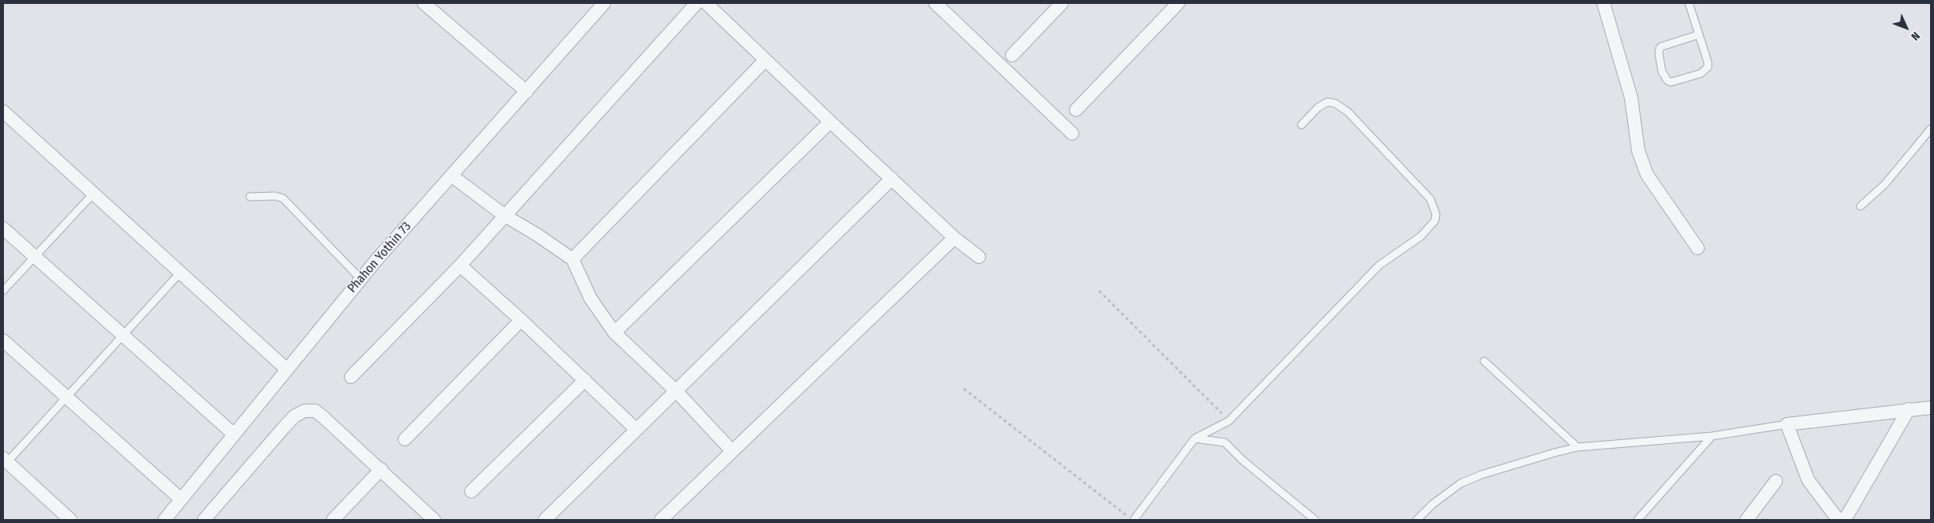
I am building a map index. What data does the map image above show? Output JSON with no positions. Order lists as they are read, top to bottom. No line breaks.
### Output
{"streets":{"street":["Phahon Yothin 73"]},"north":"bottom right"}
